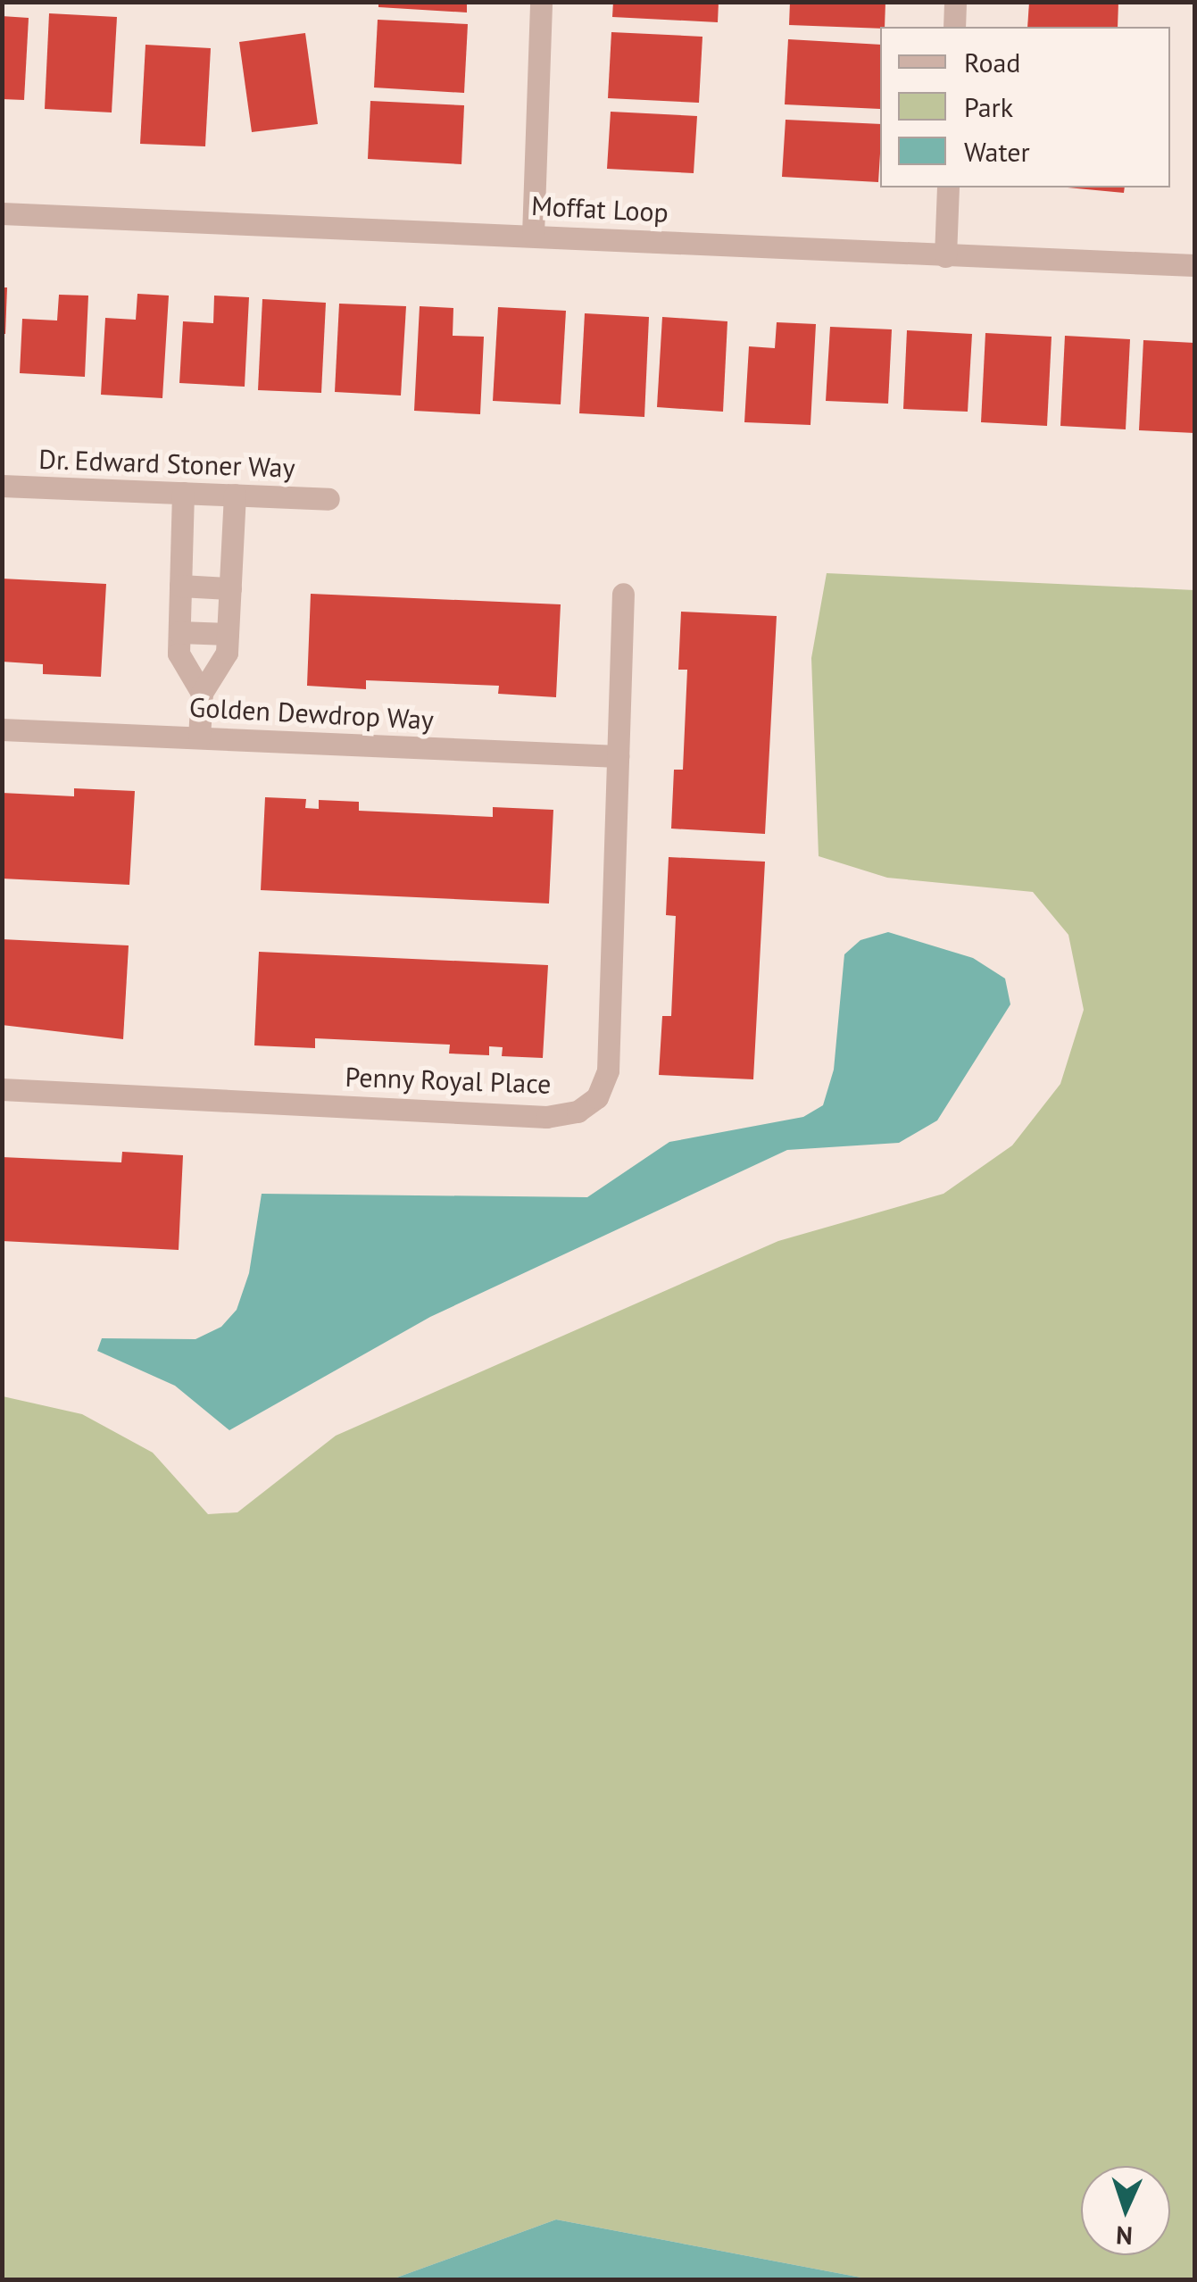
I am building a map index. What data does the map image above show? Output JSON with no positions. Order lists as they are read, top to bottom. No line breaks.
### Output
{"streets":{"street":["Moffat Loop","Dr. Edward Stoner Way","Golden Dewdrop Way","Penny Royal Place"]},"crossings":[["Golden Dewdrop Way","Penny Royal Place"]],"legend":["Road","Park","Water"],"north":"bottom"}
